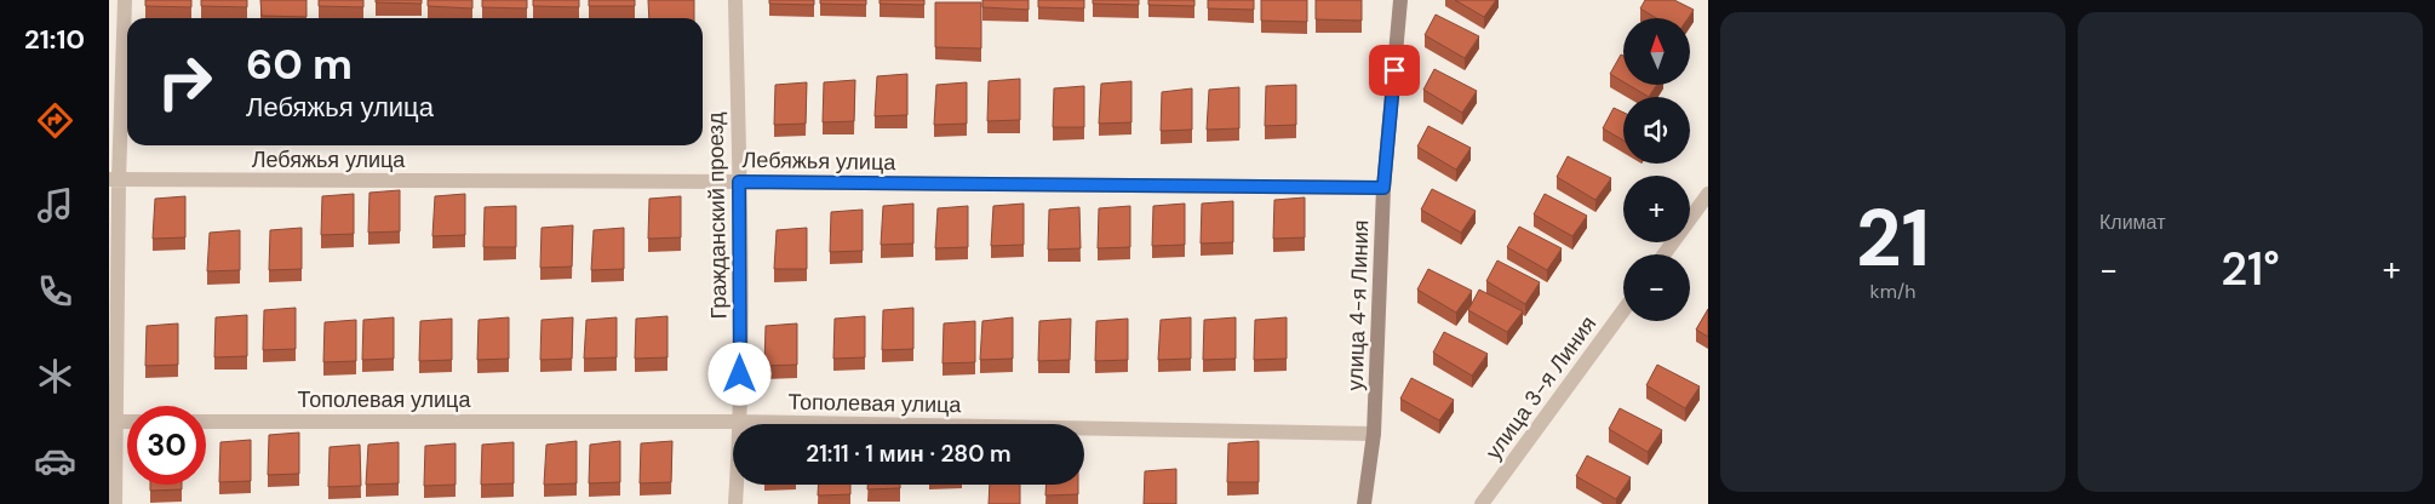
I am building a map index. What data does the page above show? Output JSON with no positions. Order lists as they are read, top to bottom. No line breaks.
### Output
{"streets":{"street":["Лебяжья улица","Гражданский проезд","улица 4-я Линия","улица 3-я Линия","Тополевая улица"]},"crossings":[["Лебяжья улица","Гражданский проезд"],["Лебяжья улица","улица 4-я Линия"],["Гражданский проезд","Тополевая улица"],["улица 4-я Линия","Тополевая улица"]],"north":"top","page":{"tabs":"21:10","tile":[["21","km/h"],"Климат"],"map_buttons":["+","−"],"turn":["60 m","Лебяжья улица"],"heat":["−","21°","+"],"limit":"30","trip":"21:11 · 1 мин · 280 m"}}
